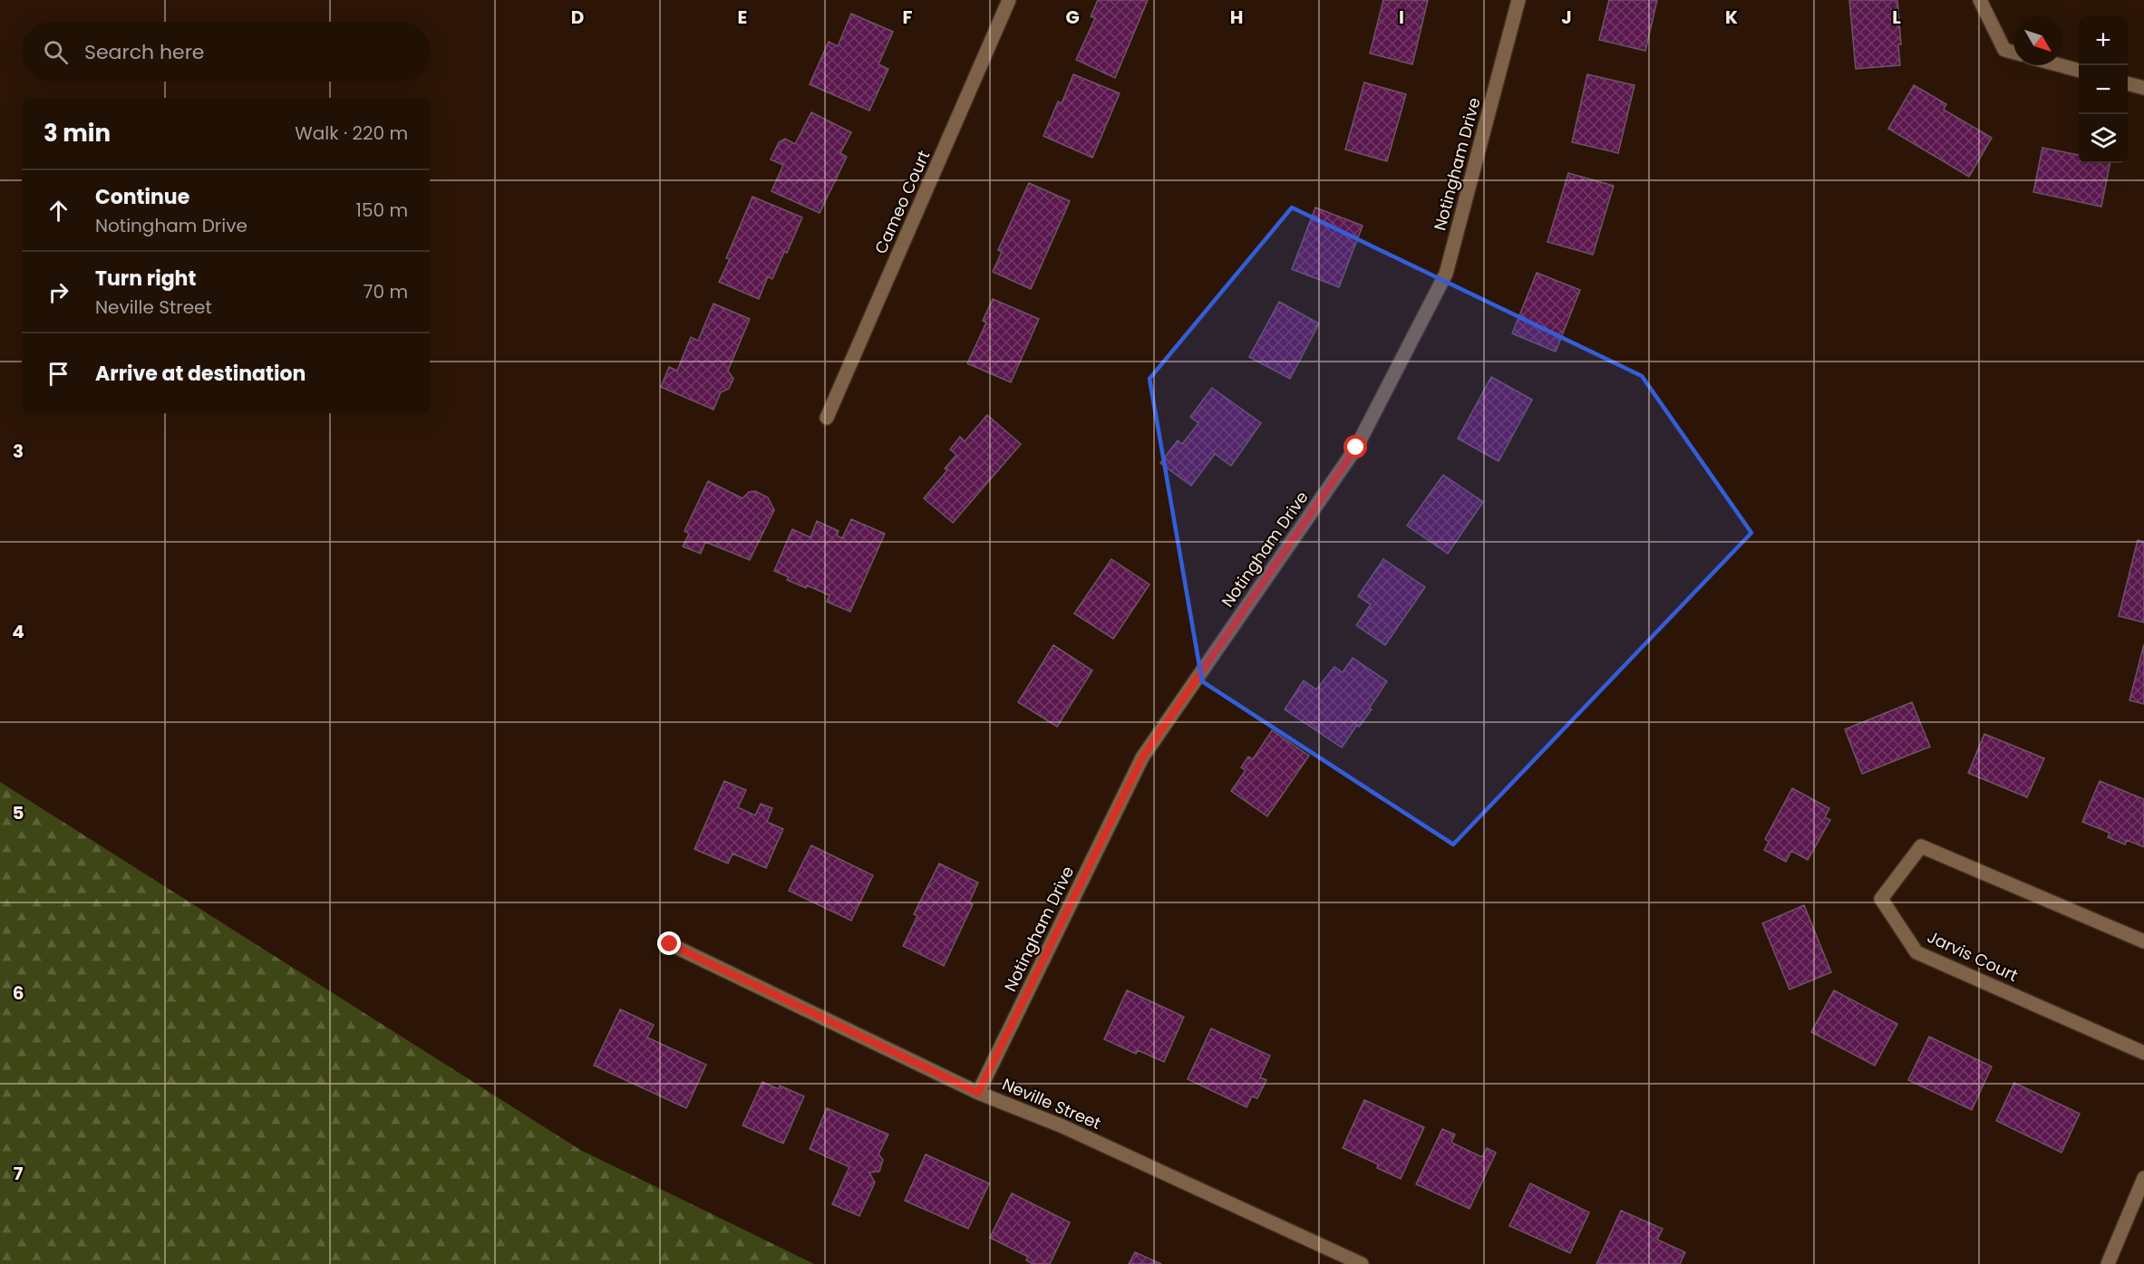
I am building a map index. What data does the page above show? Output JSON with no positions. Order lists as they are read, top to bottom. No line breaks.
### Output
{"streets":{"street":["Notingham Drive","Cameo Court","Jarvis Court","Neville Street"]},"crossings":[["Notingham Drive","Neville Street"]],"north":"bottom right","page":{"map_buttons":["+","−"],"search":"Search here","heading":["3 min","Walk · 220 m"],"list":[["Continue","Notingham Drive","150 m"],["Turn right","Neville Street","70 m"],"Arrive at destination"]},"grid":{"columns":["D","E","F","G","H","I","J","K","L"],"rows":["3","4","5","6","7"]}}
